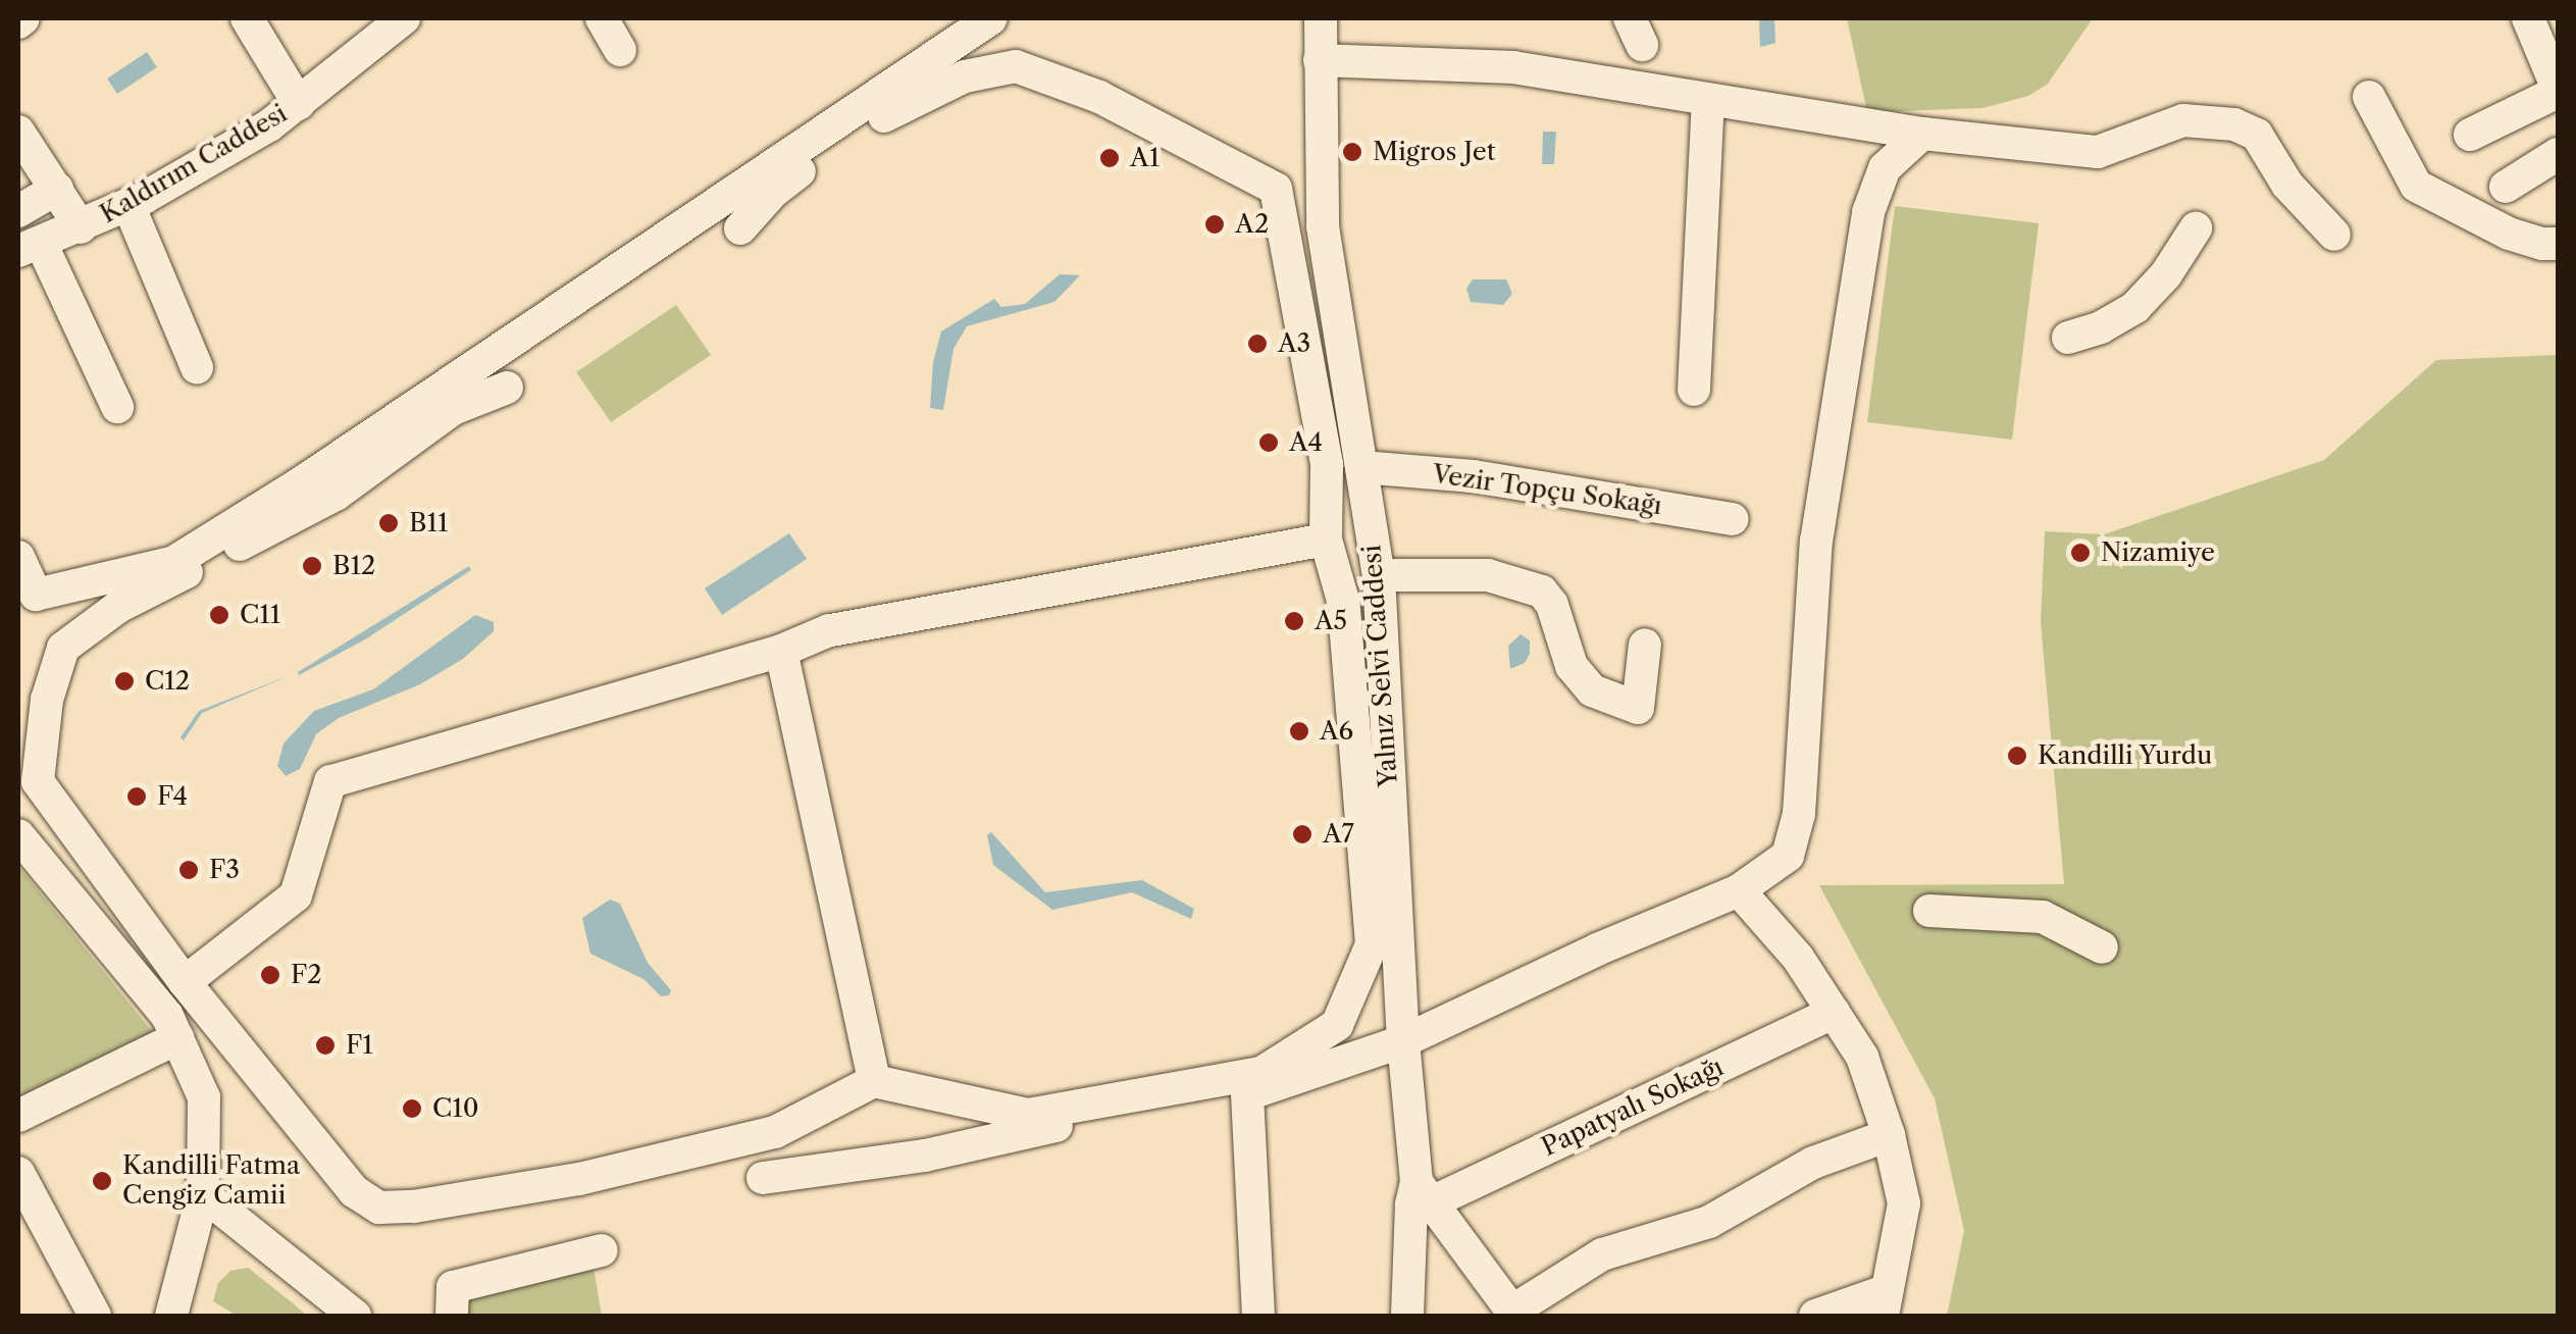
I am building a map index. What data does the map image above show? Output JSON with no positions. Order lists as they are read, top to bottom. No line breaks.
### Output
{"streets":{"street":["Kaldırım Caddesi","Vezir Topçu Sokağı","Yalnız Selvi Caddesi","Papatyalı Sokağı"]},"crossings":[["Vezir Topçu Sokağı","Yalnız Selvi Caddesi"],["Yalnız Selvi Caddesi","Papatyalı Sokağı"]],"places":["Migros Jet","A1","A2","A3","A4","B11","Nizamiye","B12","C11","A5","C12","A6","Kandilli Yurdu","F4","A7","F3","F2","F1","C10","Kandilli Fatma Cengiz Camii"]}
